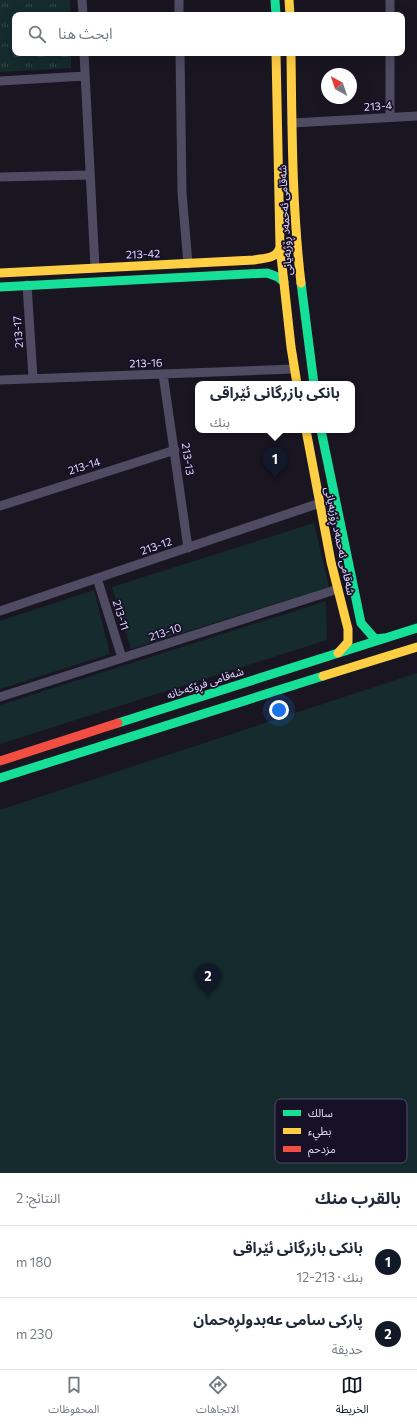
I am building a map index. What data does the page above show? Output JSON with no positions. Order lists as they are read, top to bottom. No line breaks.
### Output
{"streets":{"street":["213-4","شەقامی ئەحمەد ڕۆژبەیانی","213-42","213-17","213-16","213-13","213-14","213-12","213-11","213-10","شەقامی فڕۆکەخانە"]},"crossings":[["213-4","شەقامی ئەحمەد ڕۆژبەیانی"],["شەقامی ئەحمەد ڕۆژبەیانی","213-42"],["شەقامی ئەحمەد ڕۆژبەیانی","213-16"],["شەقامی ئەحمەد ڕۆژبەیانی","213-12"],["شەقامی ئەحمەد ڕۆژبەیانی","213-10"],["213-17","213-16"],["213-16","213-13"],["213-13","213-14"],["213-13","213-12"],["213-12","213-11"],["213-11","213-10"]],"legend":["سالك","بطيء","مزدحم"],"north":"top left","page":{"search":"ابحث هنا","popup":["بانکی بازرگانی ئێراقی","بنك"],"pins":["1","2"],"heading":["بالقرب منك","النتائج: 2"],"list":[{"mark":"1","name":"بانکی بازرگانی ئێراقی","note":"بنك · 213-12","value":"180 m"},{"mark":"2","name":"پارکی سامی عەبدولڕەحمان","note":"حديقة","value":"230 m"}],"nav":["الخريطة","الاتجاهات","المحفوظات"]}}
